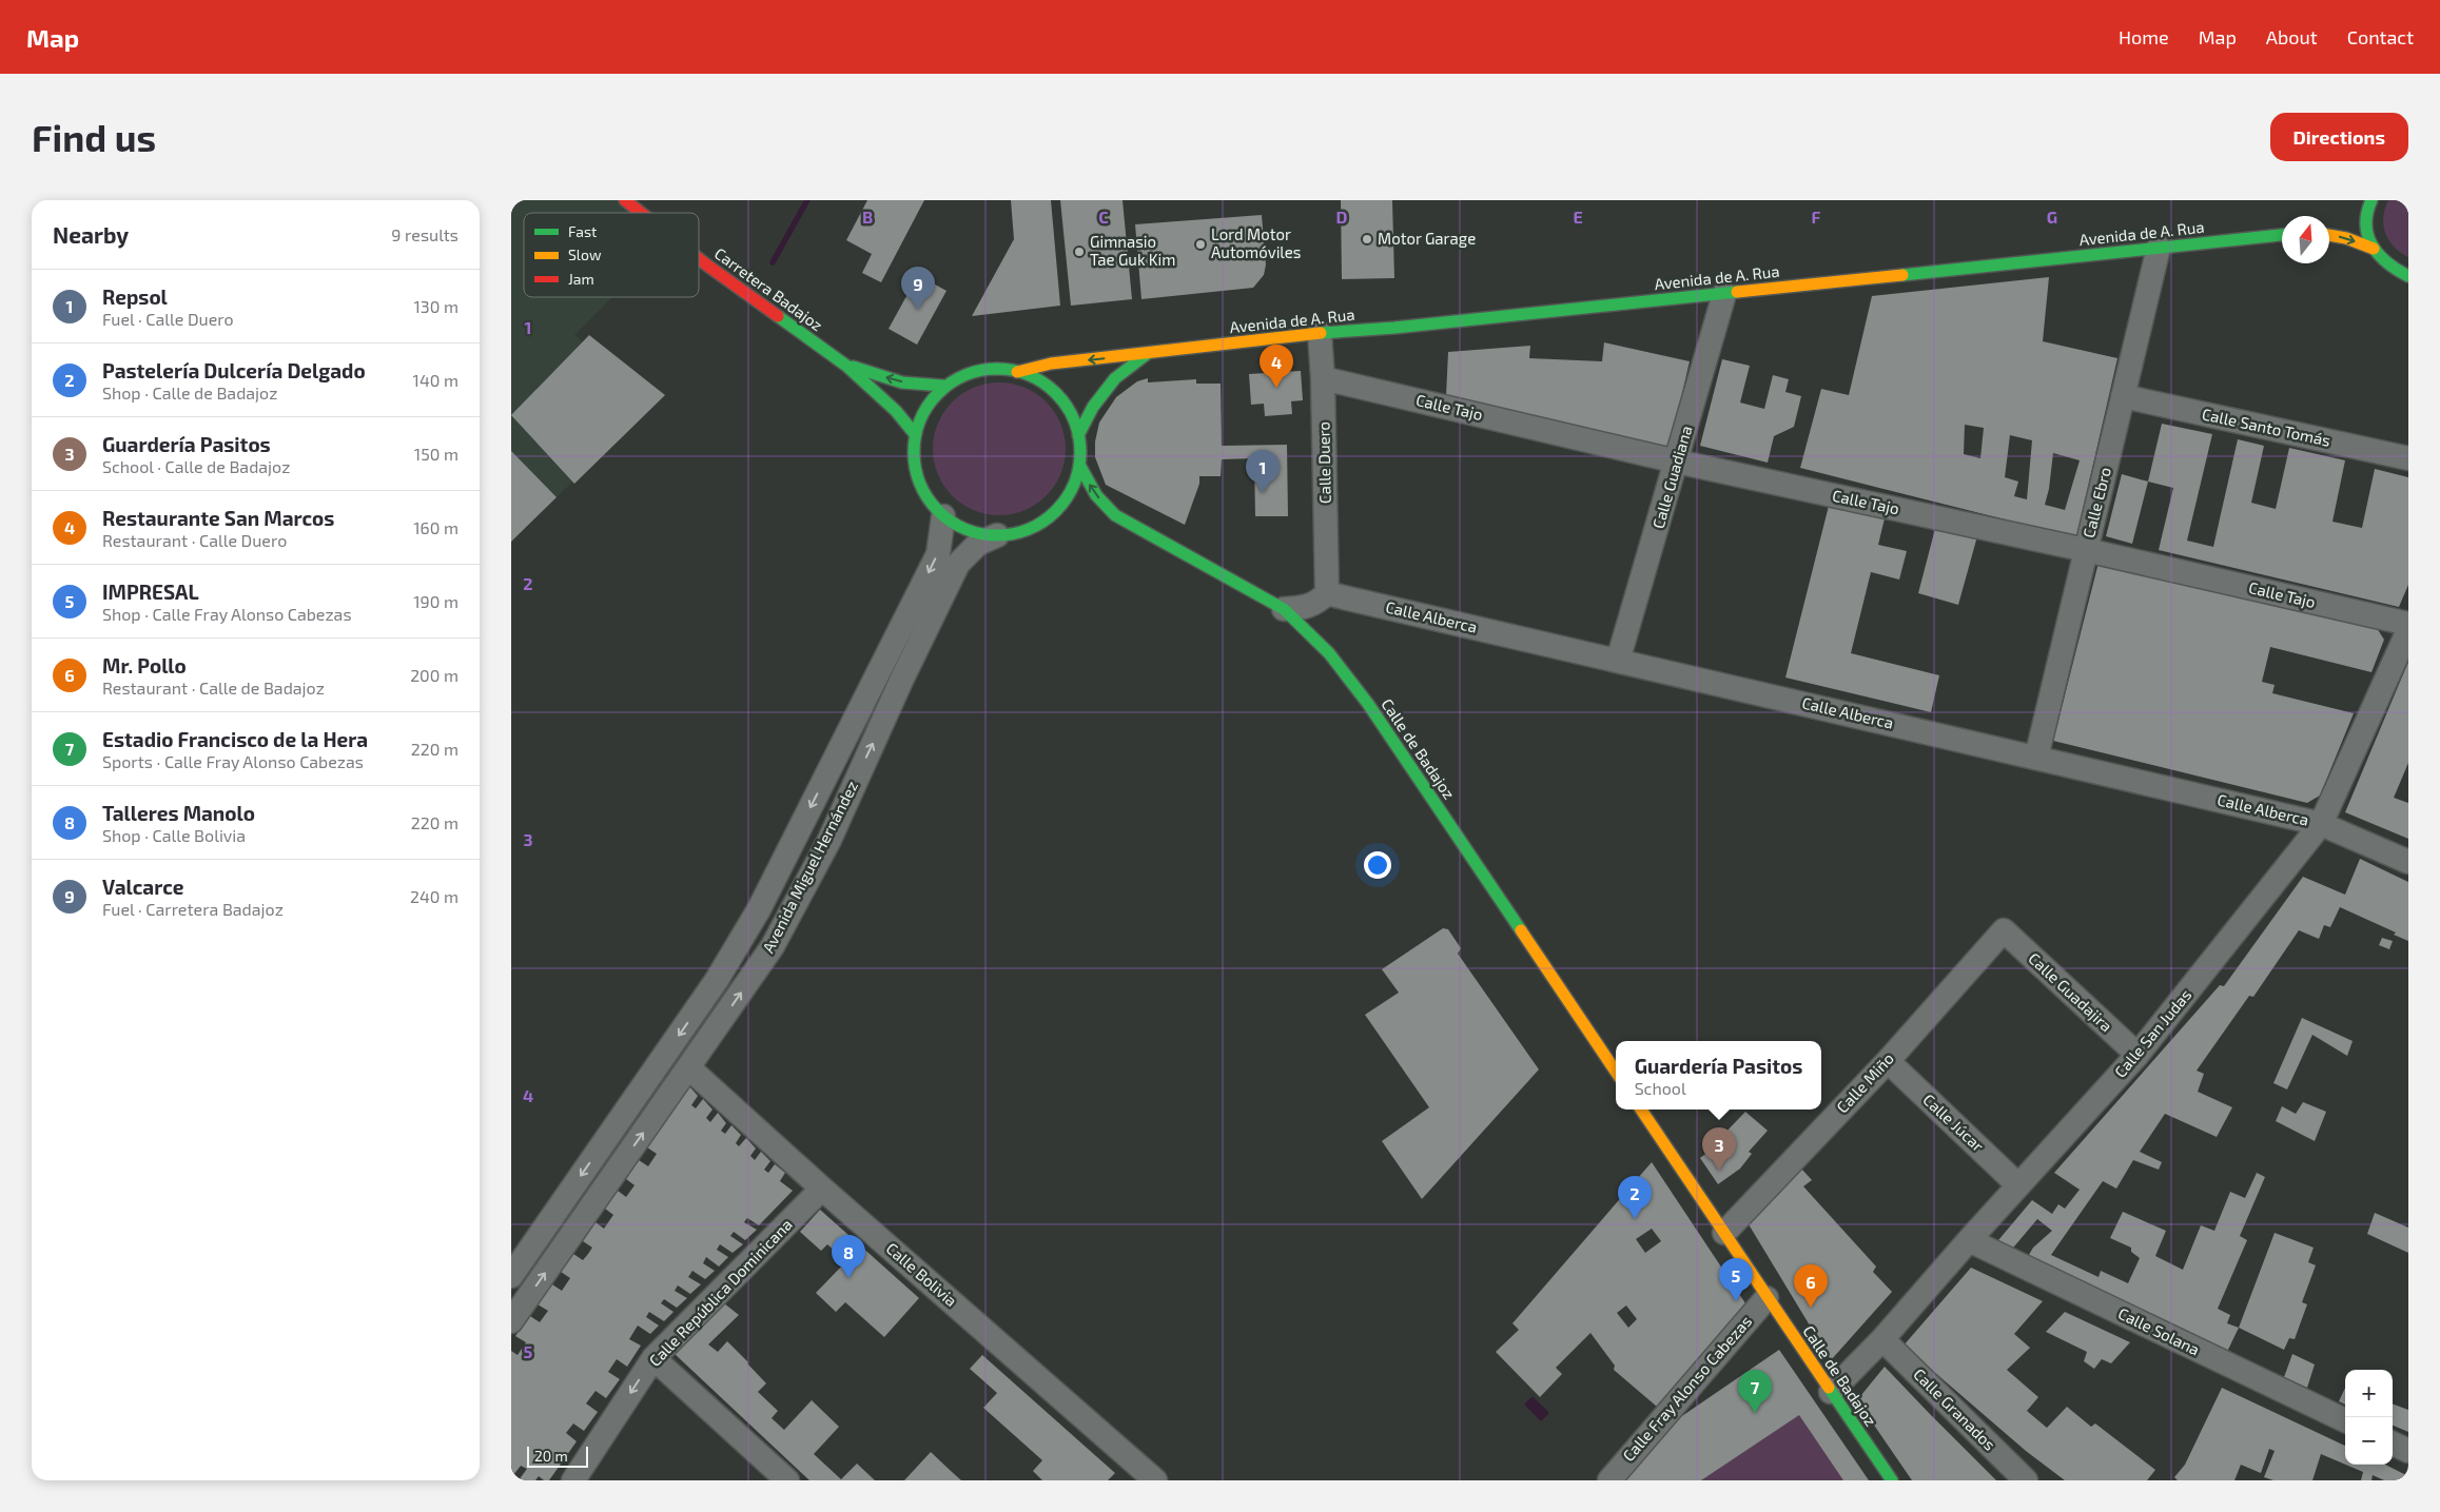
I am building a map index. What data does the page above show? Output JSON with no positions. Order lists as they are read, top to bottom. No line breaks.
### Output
{"streets":{"street":["Avenida de A. Rua","Carretera Badajoz","Calle Tajo","Calle Santo Tomás","Calle Duero","Calle Guadiana","Calle Ebro","Calle Alberca","Calle de Badajoz","Avenida Miguel Hernández","Calle Guadajira","Calle San Judas","Calle Miño","Calle Júcar","Calle Bolivia","Calle República Dominicana","Calle Solana","Calle Fray Alonso Cabezas","Calle Granados"]},"crossings":[["Avenida de A. Rua","Carretera Badajoz"],["Avenida de A. Rua","Calle Duero"],["Avenida de A. Rua","Calle Guadiana"],["Avenida de A. Rua","Calle Ebro"],["Avenida de A. Rua","Calle de Badajoz"],["Avenida de A. Rua","Avenida Miguel Hernández"],["Carretera Badajoz","Calle de Badajoz"],["Carretera Badajoz","Avenida Miguel Hernández"],["Calle Tajo","Calle Duero"],["Calle Tajo","Calle Guadiana"],["Calle Tajo","Calle Ebro"],["Calle Santo Tomás","Calle Ebro"],["Calle Duero","Calle Alberca"],["Calle Guadiana","Calle Alberca"],["Calle Ebro","Calle Alberca"],["Calle Alberca","Calle San Judas"],["Calle de Badajoz","Avenida Miguel Hernández"],["Calle de Badajoz","Calle San Judas"],["Calle de Badajoz","Calle Miño"],["Calle de Badajoz","Calle Fray Alonso Cabezas"],["Avenida Miguel Hernández","Calle Bolivia"],["Calle Guadajira","Calle San Judas"],["Calle Guadajira","Calle Miño"],["Calle San Judas","Calle Júcar"],["Calle San Judas","Calle Solana"],["Calle San Judas","Calle Granados"],["Calle Miño","Calle Júcar"],["Calle Bolivia","Calle República Dominicana"]],"one_way":["Calle República Dominicana"],"places":["Motor Garage","Lord Motor Automóviles","Gimnasio Tae Guk Kim"],"legend":["Fast","Slow","Jam"],"scale_bar":"20 m","north":"top","page":{"header":"Map","nav":["Home","Map","About","Contact"],"buttons":"Directions","title":"Find us","heading":["Nearby","9 results"],"pins":["9","4","1","3","2","8","5","6","7"],"list":[{"mark":"1","name":"Repsol","note":"Fuel · Calle Duero","value":"130 m"},{"mark":"2","name":"Pastelería Dulcería Delgado","note":"Shop · Calle de Badajoz","value":"140 m"},{"mark":"3","name":"Guardería Pasitos","note":"School · Calle de Badajoz","value":"150 m"},{"mark":"4","name":"Restaurante San Marcos","note":"Restaurant · Calle Duero","value":"160 m"},{"mark":"5","name":"IMPRESAL","note":"Shop · Calle Fray Alonso Cabezas","value":"190 m"},{"mark":"6","name":"Mr. Pollo","note":"Restaurant · Calle de Badajoz","value":"200 m"},{"mark":"7","name":"Estadio Francisco de la Hera","note":"Sports · Calle Fray Alonso Cabezas","value":"220 m"},{"mark":"8","name":"Talleres Manolo","note":"Shop · Calle Bolivia","value":"220 m"},{"mark":"9","name":"Valcarce","note":"Fuel · Carretera Badajoz","value":"240 m"}],"popup":["Guardería Pasitos","School"],"map_buttons":["+","−"],"scale":"20 m"},"grid":{"columns":["B","C","D","E","F","G"],"rows":["1","2","3","4","5"]}}
